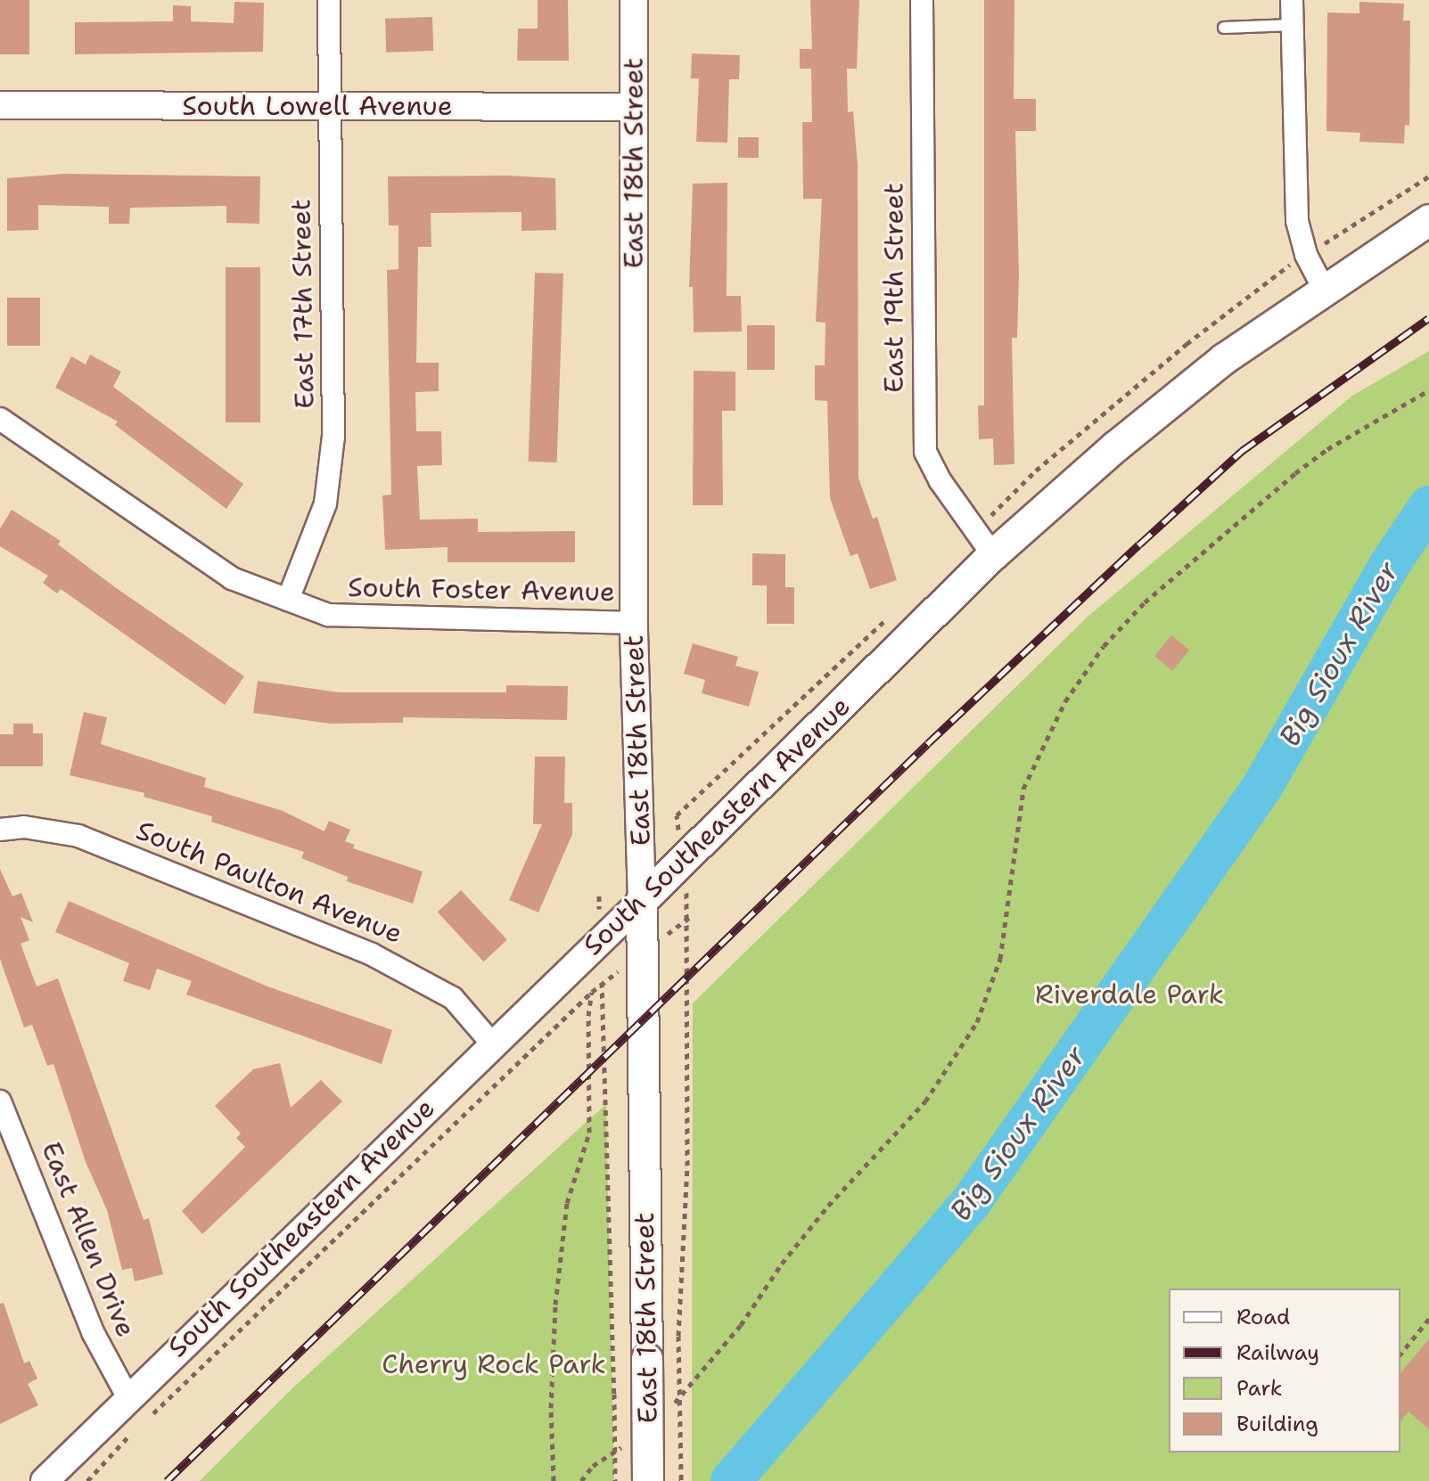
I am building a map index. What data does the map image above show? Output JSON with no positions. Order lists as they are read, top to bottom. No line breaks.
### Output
{"streets":{"main road":["East 18th Street","South Southeastern Avenue"],"street":["South Lowell Avenue","East 19th Street","East 17th Street","South Foster Avenue","South Paulton Avenue","East Allen Drive"]},"crossings":[["South Lowell Avenue","East 18th Street"],["South Lowell Avenue","East 17th Street"],["East 18th Street","South Foster Avenue"],["East 18th Street","South Southeastern Avenue"],["East 19th Street","South Southeastern Avenue"],["East 17th Street","South Foster Avenue"],["South Southeastern Avenue","South Paulton Avenue"],["South Southeastern Avenue","East Allen Drive"]],"water":["Big Sioux River"],"parks":["Riverdale Park","Cherry Rock Park"],"legend":["Road","Railway","Park","Building"]}
